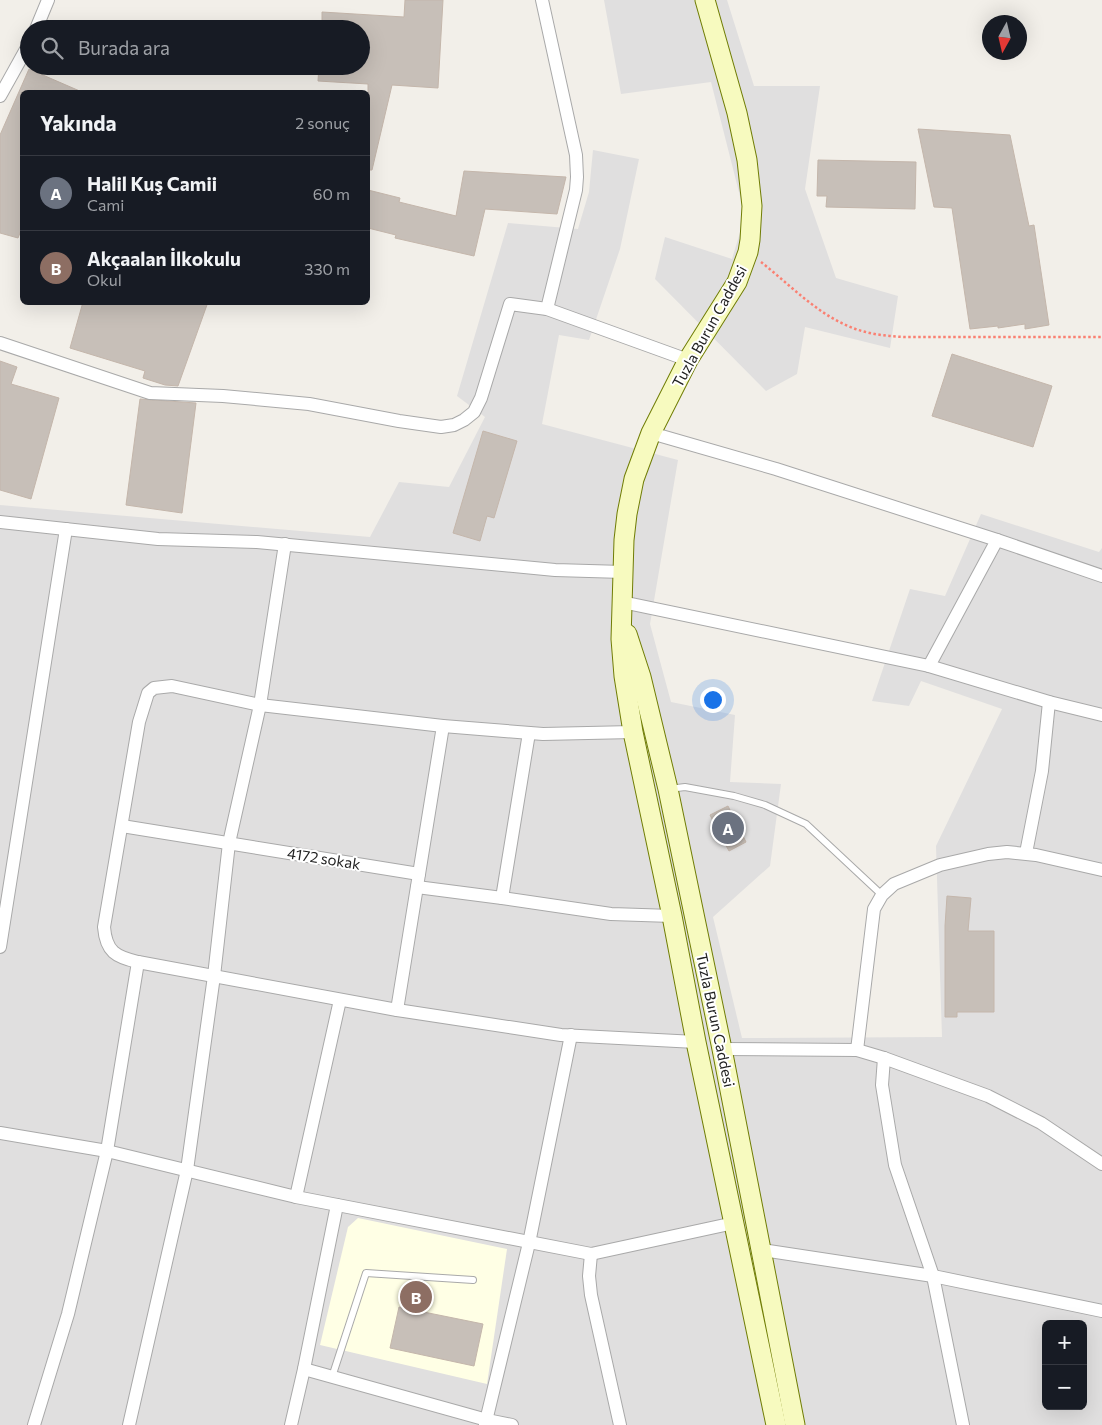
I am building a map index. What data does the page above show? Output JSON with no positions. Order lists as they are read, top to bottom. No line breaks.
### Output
{"streets":{"main road":["Tuzla Burun Caddesi"],"street":["4172 sokak"]},"north":"bottom","page":{"search":"Burada ara","heading":["Yakında","2 sonuç"],"list":[{"mark":"A","name":"Halil Kuş Camii","note":"Cami","value":"60 m"},{"mark":"B","name":"Akçaalan İlkokulu","note":"Okul","value":"330 m"}],"pins":["A","B"],"map_buttons":["+","−"]}}
